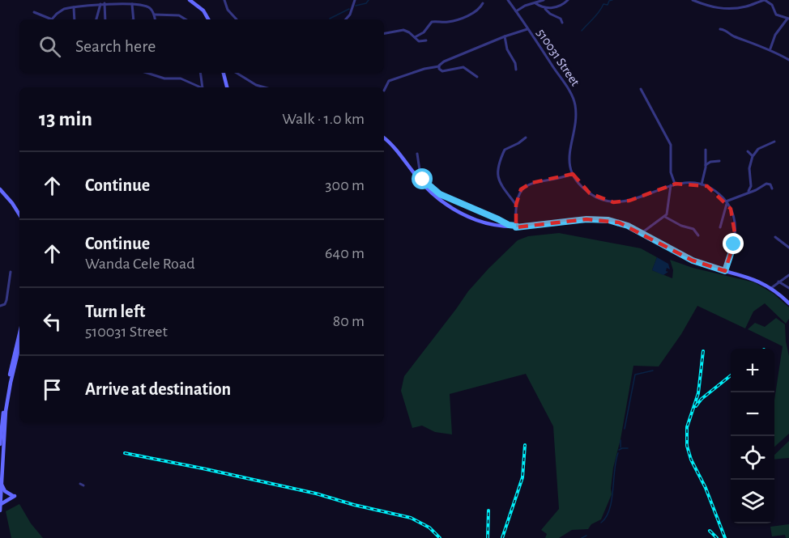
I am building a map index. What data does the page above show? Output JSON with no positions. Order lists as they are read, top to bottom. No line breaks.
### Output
{"streets":{"street":["510031 Street"]},"page":{"search":"Search here","heading":["13 min","Walk · 1.0 km"],"list":[["Continue","300 m"],["Continue","Wanda Cele Road","640 m"],["Turn left","510031 Street","80 m"],"Arrive at destination"],"map_buttons":["+","−"]}}
